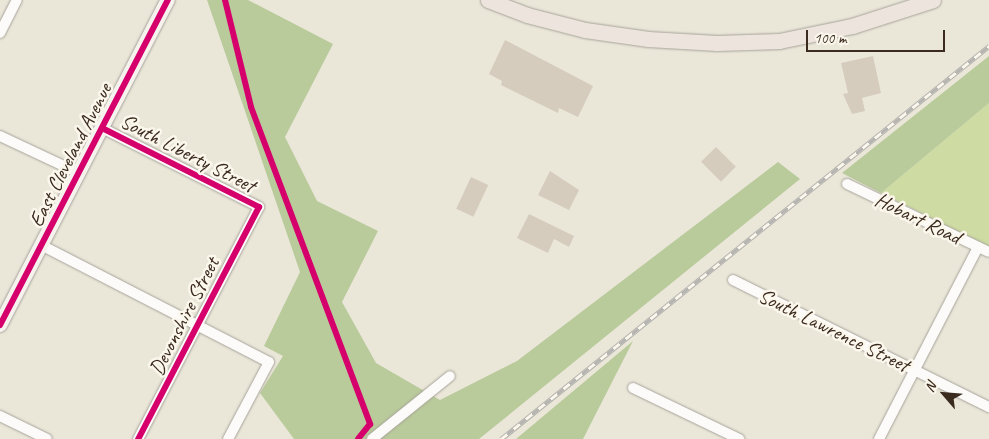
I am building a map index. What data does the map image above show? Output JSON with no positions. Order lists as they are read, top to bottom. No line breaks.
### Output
{"streets":{"main road":["East Cleveland Avenue"],"street":["South Liberty Street","Hobart Road","Devonshire Street","South Lawrence Street"]},"crossings":[["South Liberty Street","East Cleveland Avenue"],["South Liberty Street","Devonshire Street"]],"scale_bar":"100 m","north":"top left"}
